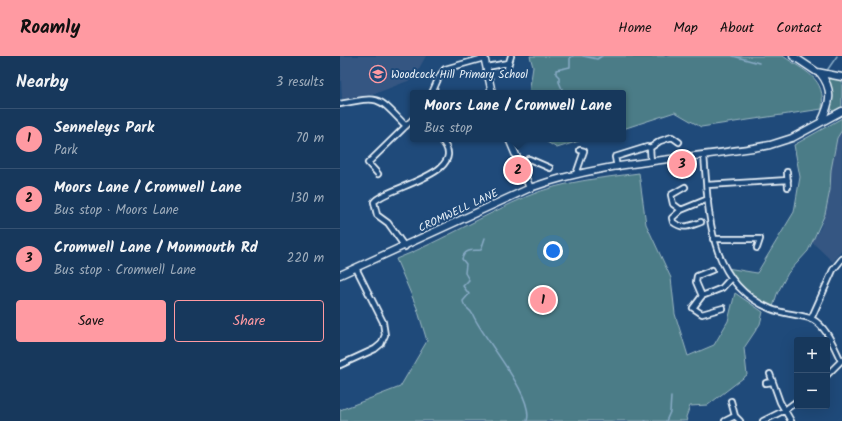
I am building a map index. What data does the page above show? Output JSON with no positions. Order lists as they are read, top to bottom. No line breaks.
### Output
{"streets":{"street":["CROMWELL LANE"]},"places":{"school or university":["Woodcock Hill Primary School"]},"page":{"header":"Roamly","nav":["Home","Map","About","Contact"],"heading":["Nearby","3 results"],"popup":["Moors Lane / Cromwell Lane","Bus stop"],"list":[{"mark":"1","name":"Senneleys Park","note":"Park","value":"70 m"},{"mark":"2","name":"Moors Lane / Cromwell Lane","note":"Bus stop · Moors Lane","value":"130 m"},{"mark":"3","name":"Cromwell Lane / Monmouth Rd","note":"Bus stop · Cromwell Lane","value":"220 m"}],"pins":["3","2","1"],"buttons":["Save","Share"],"map_buttons":["+","−"]}}
